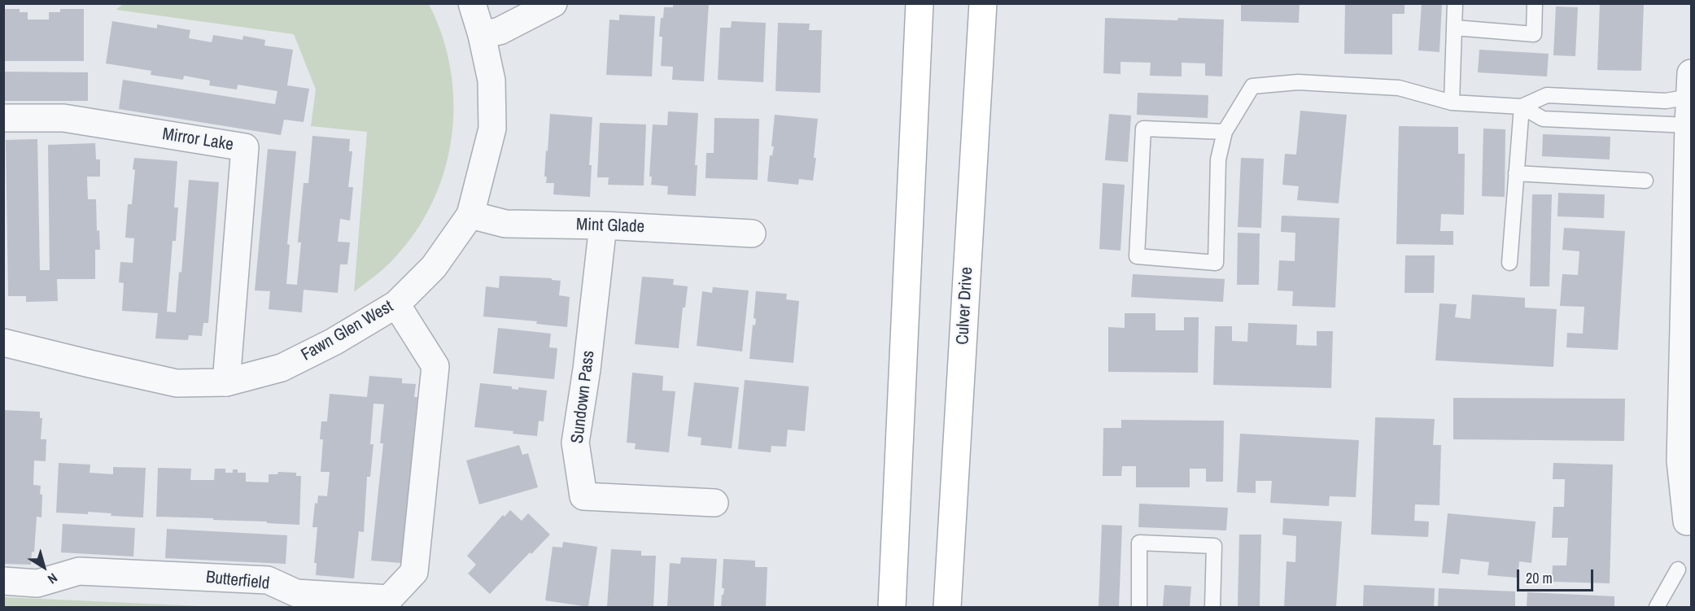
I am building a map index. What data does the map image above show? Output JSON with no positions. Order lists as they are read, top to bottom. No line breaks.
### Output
{"streets":{"main road":["Culver Drive"],"street":["Mirror Lake","Mint Glade","Fawn Glen West","Sundown Pass","Butterfield"]},"crossings":[["Mirror Lake","Fawn Glen West"],["Mint Glade","Fawn Glen West"],["Mint Glade","Sundown Pass"],["Fawn Glen West","Butterfield"]],"scale_bar":"20 m","north":"bottom right"}
